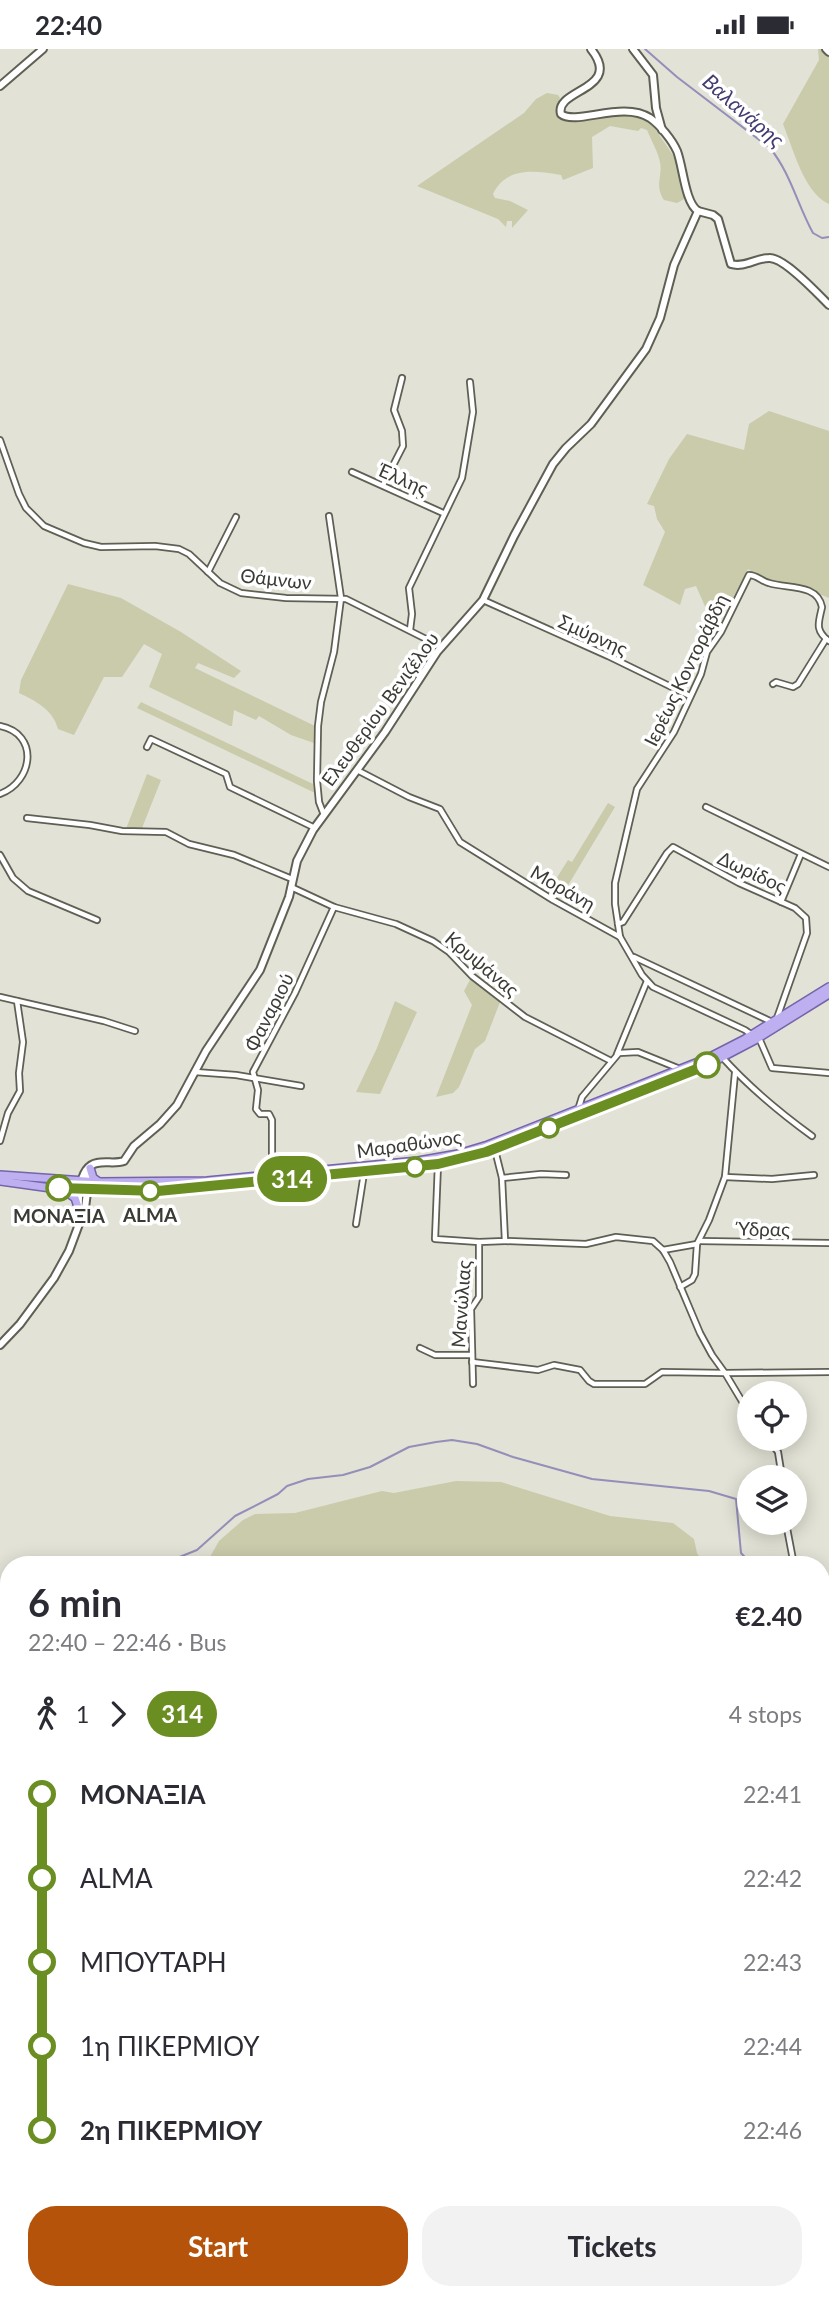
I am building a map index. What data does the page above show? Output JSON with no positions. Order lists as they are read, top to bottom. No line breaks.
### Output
{"streets":{"main road":["Ελευθερίου Βενιζέλου","Μαραθώνος"],"street":["Έλλης","Θάμνων","Σμύρνης","Ιερέως Κοντοράβδη","Δωρίδος","Μοράνη","Κρυψάνας","Φαναριού","Ύδρας","Μανώλιας"]},"crossings":[["Θάμνων","Ελευθερίου Βενιζέλου"],["Σμύρνης","Ιερέως Κοντοράβδη"],["Σμύρνης","Ελευθερίου Βενιζέλου"],["Ιερέως Κοντοράβδη","Δωρίδος"],["Ιερέως Κοντοράβδη","Μοράνη"],["Ελευθερίου Βενιζέλου","Μοράνη"],["Ελευθερίου Βενιζέλου","Κρυψάνας"],["Δωρίδος","Μαραθώνος"],["Μοράνη","Μαραθώνος"],["Κρυψάνας","Φαναριού"],["Ύδρας","Μανώλιας"]],"water":["Βαλανάρης"],"places":["ΜΟΝΑΞΙΑ","ALMA"],"lines":["bus line 314"],"page":{"status":"22:40","on_map":"314","heading":["6 min","22:40 – 22:46 · Bus","€2.40"],"legs":["1","314","4 stops"],"list":[{"name":"ΜΟΝΑΞΙΑ","value":"22:41"},{"name":"ALMA","value":"22:42"},{"name":"ΜΠΟΥΤΑΡΗ","value":"22:43"},{"name":"1η ΠΙΚΕΡΜΙΟΥ","value":"22:44"},{"name":"2η ΠΙΚΕΡΜΙΟΥ","value":"22:46"}],"buttons":["Start","Tickets"]}}
